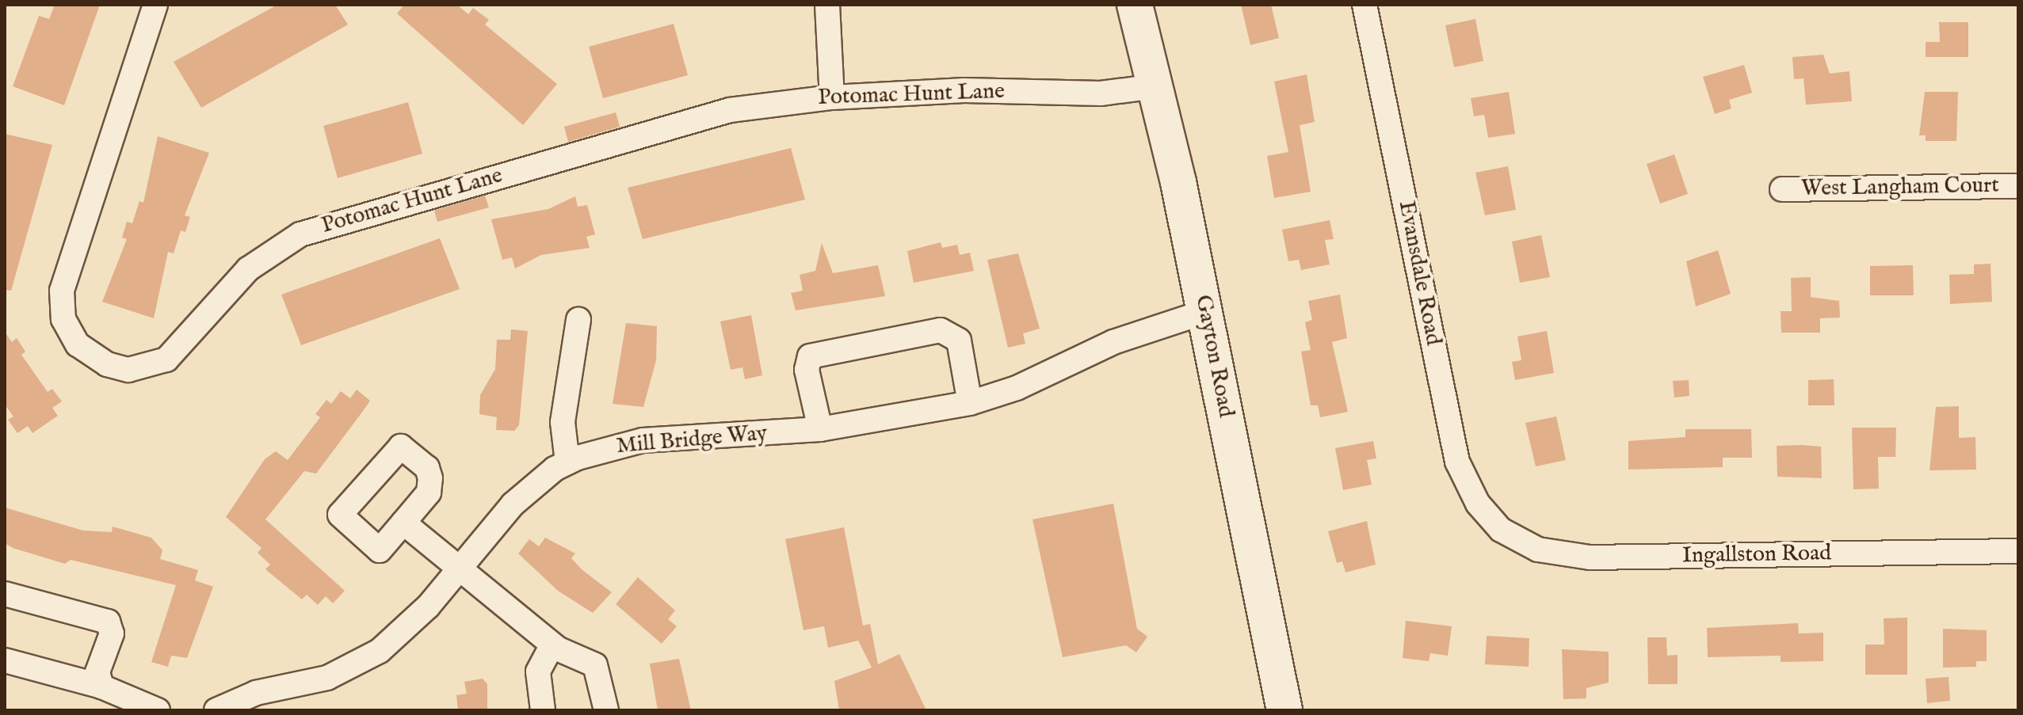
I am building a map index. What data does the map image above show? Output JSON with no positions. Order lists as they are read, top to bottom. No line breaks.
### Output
{"streets":{"street":["Potomac Hunt Lane","West Langham Court","Evansdale Road","Gayton Road","Mill Bridge Way","Ingallston Road"]},"crossings":[["Potomac Hunt Lane","Gayton Road"],["Evansdale Road","Ingallston Road"],["Gayton Road","Mill Bridge Way"]]}
